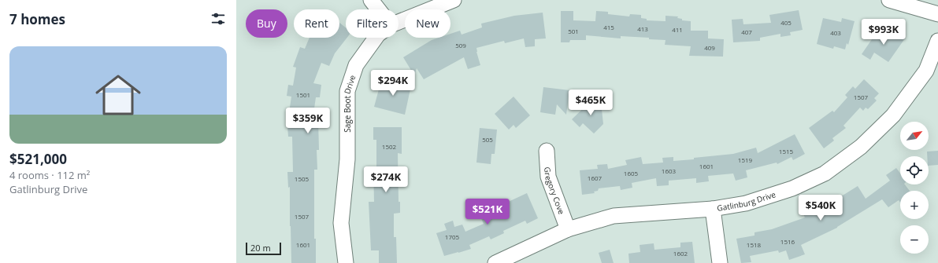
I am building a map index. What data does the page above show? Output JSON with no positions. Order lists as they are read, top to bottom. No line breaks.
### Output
{"streets":{"street":["Sage Boot Drive","Gregory Cove","Gatlinburg Drive"]},"crossings":[["Gregory Cove","Gatlinburg Drive"]],"house_numbers":["405","415","413","411","501","407","403","509","409","1501","1507","505","1502","1515","1519","1601","1603","1605","1607","1505","1507","1705","1516","1601","1518","1602"],"scale_bar":"20 m","north":"top right","page":{"heading":"7 homes","chip":["Buy","Rent","Filters","New"],"price":["$993K","$294K","$465K","$359K","$274K","$540K","$521K"],"list":[{"name":"$521,000","note":"4 rooms · 112 m² · Gatlinburg Drive"}],"map_buttons":["+","−"],"scale":"20 m"}}
